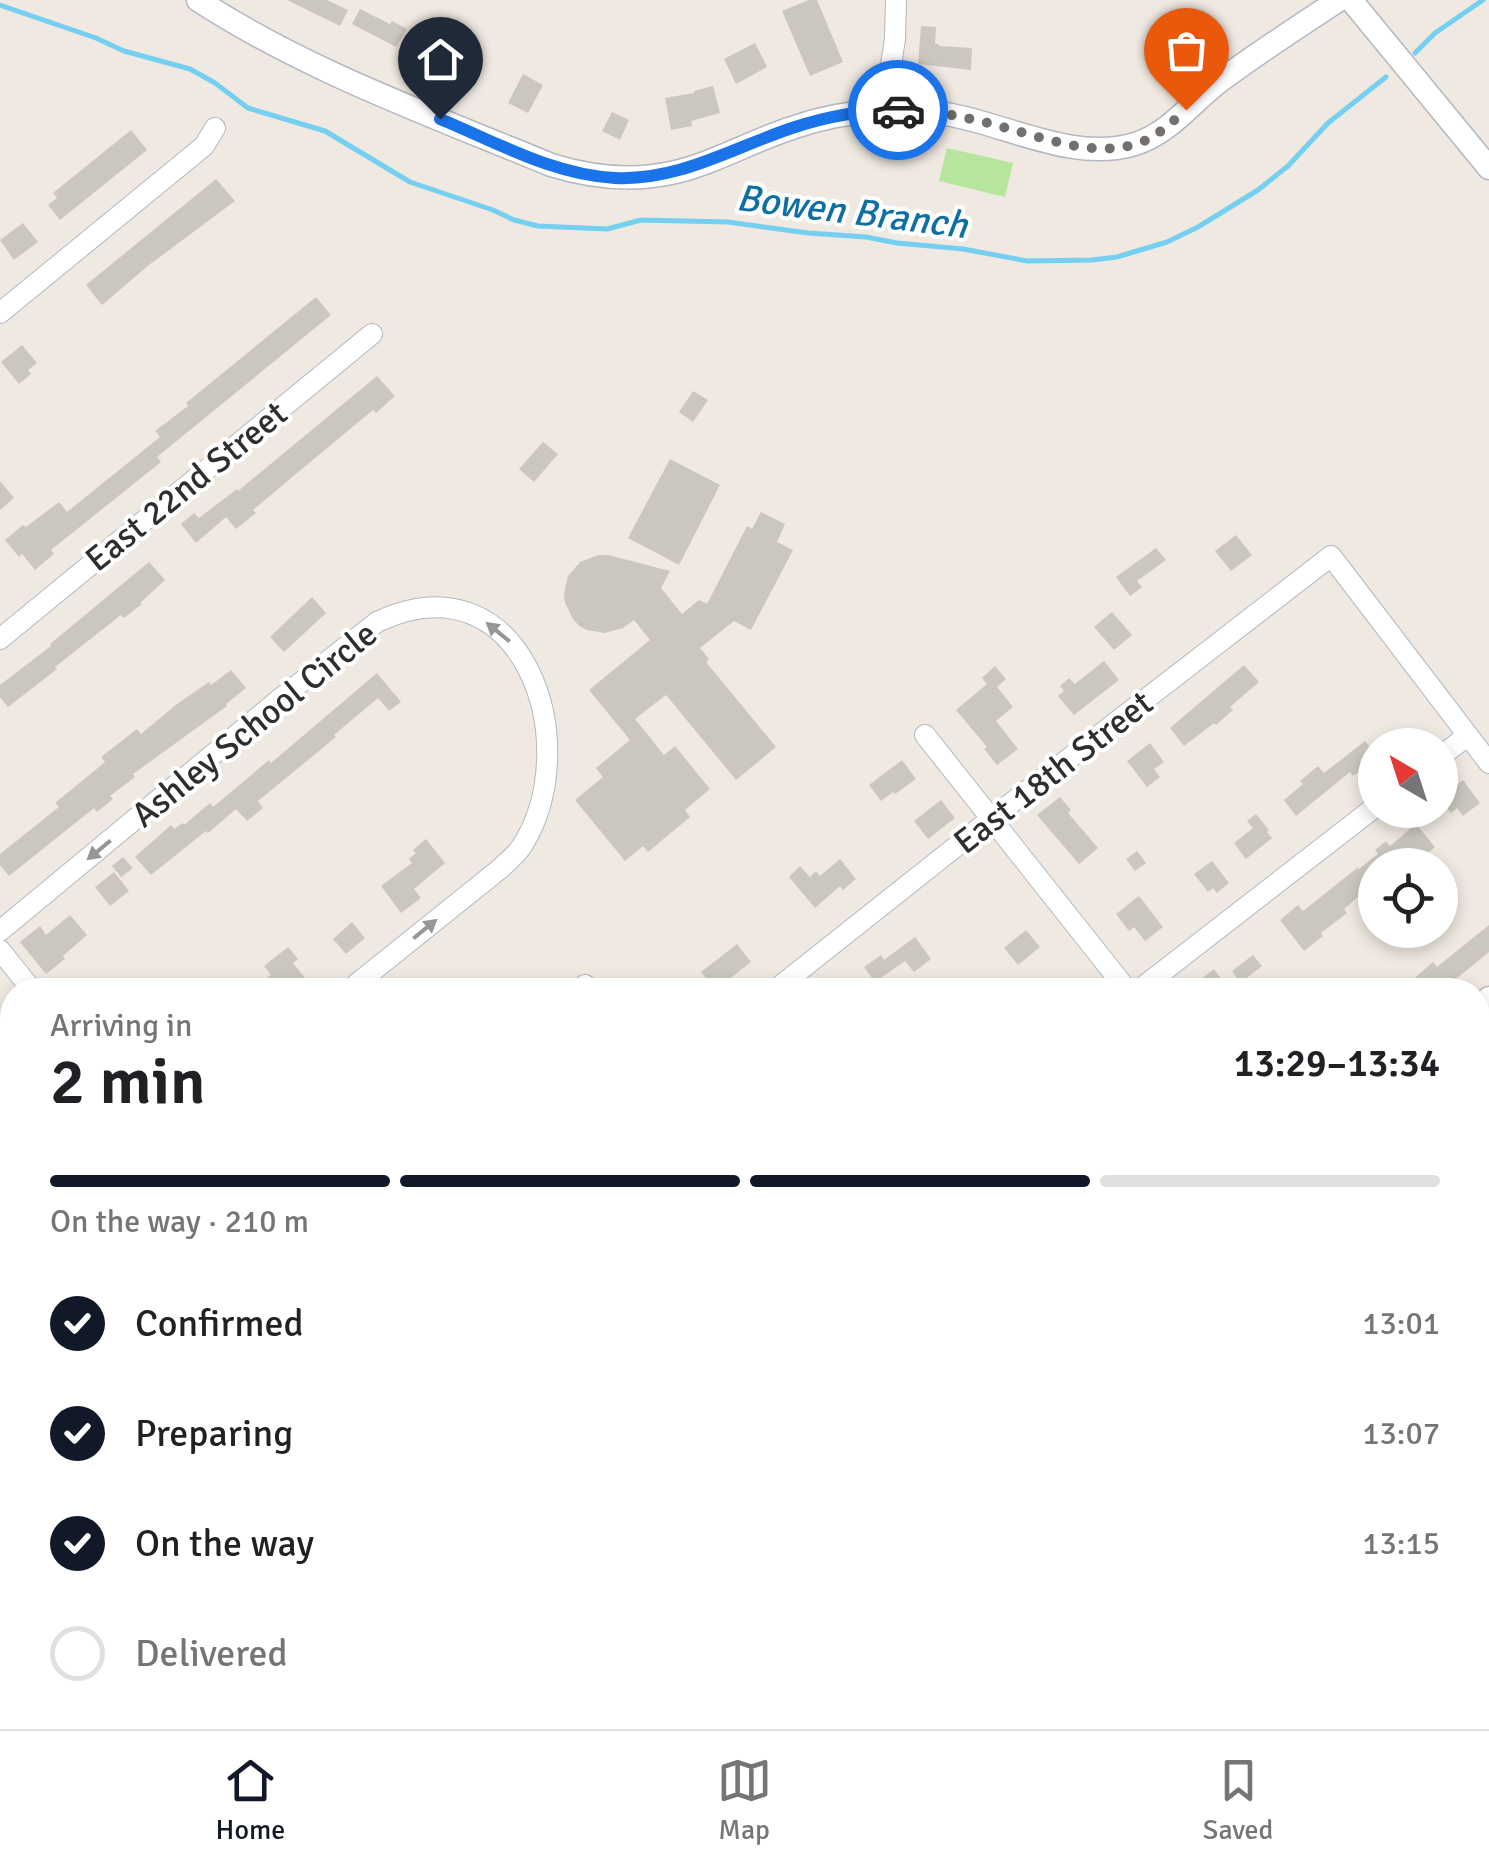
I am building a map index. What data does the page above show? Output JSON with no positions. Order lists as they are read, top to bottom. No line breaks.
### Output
{"streets":{"street":["East 22nd Street","Ashley School Circle","East 18th Street"]},"water":["Bowen Branch"],"north":"top left","page":{"heading":["2 min","Arriving in","13:29–13:34"],"bar":"On the way · 210 m","list":[["Confirmed","13:01"],["Preparing","13:07"],["On the way","13:15"],"Delivered"],"tabs":["Home","Map","Saved"]}}
